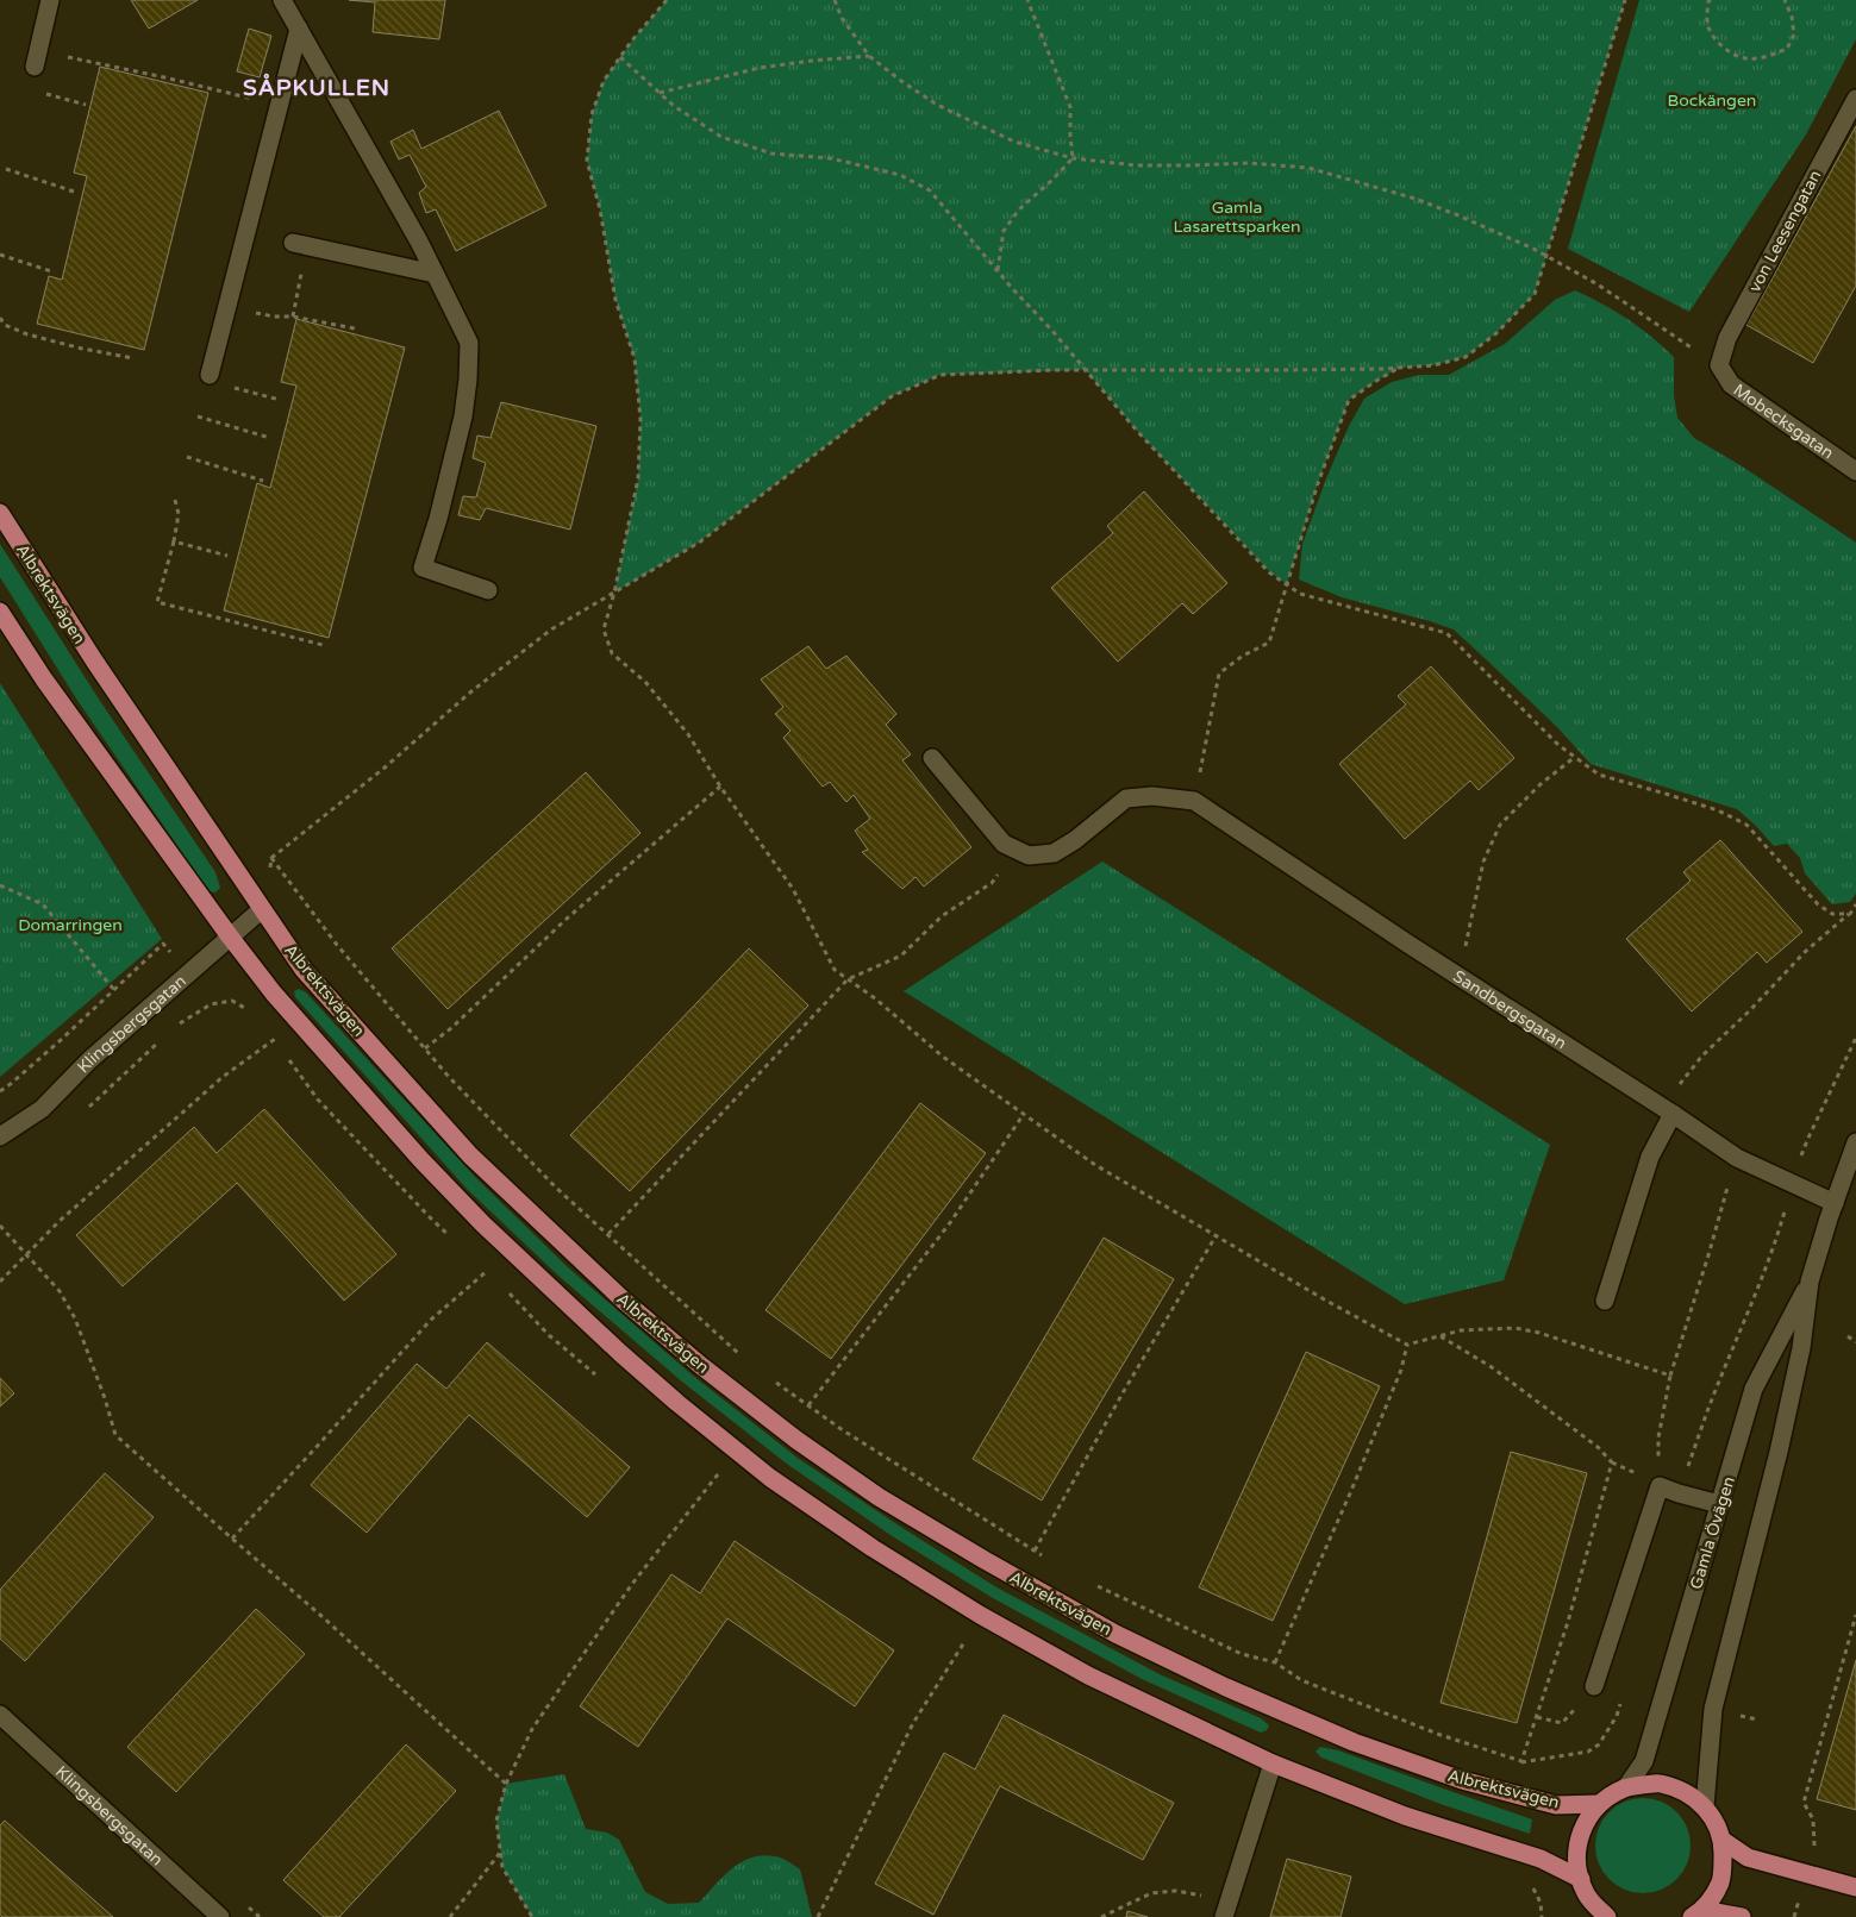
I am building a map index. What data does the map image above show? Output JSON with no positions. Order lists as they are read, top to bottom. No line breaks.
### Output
{"streets":{"main road":["Albrektsvägen"],"street":["von Leesengatan","Mobecksgatan","Sandbergsgatan","Klingsbergsgatan","Gamla Övägen"]},"crossings":[["von Leesengatan","Mobecksgatan"],["Albrektsvägen","Klingsbergsgatan"],["Sandbergsgatan","Gamla Övägen"]],"districts":["SÅPKULLEN"],"parks":["Bockängen","Gamla Lasarettsparken","Domarringen"]}
